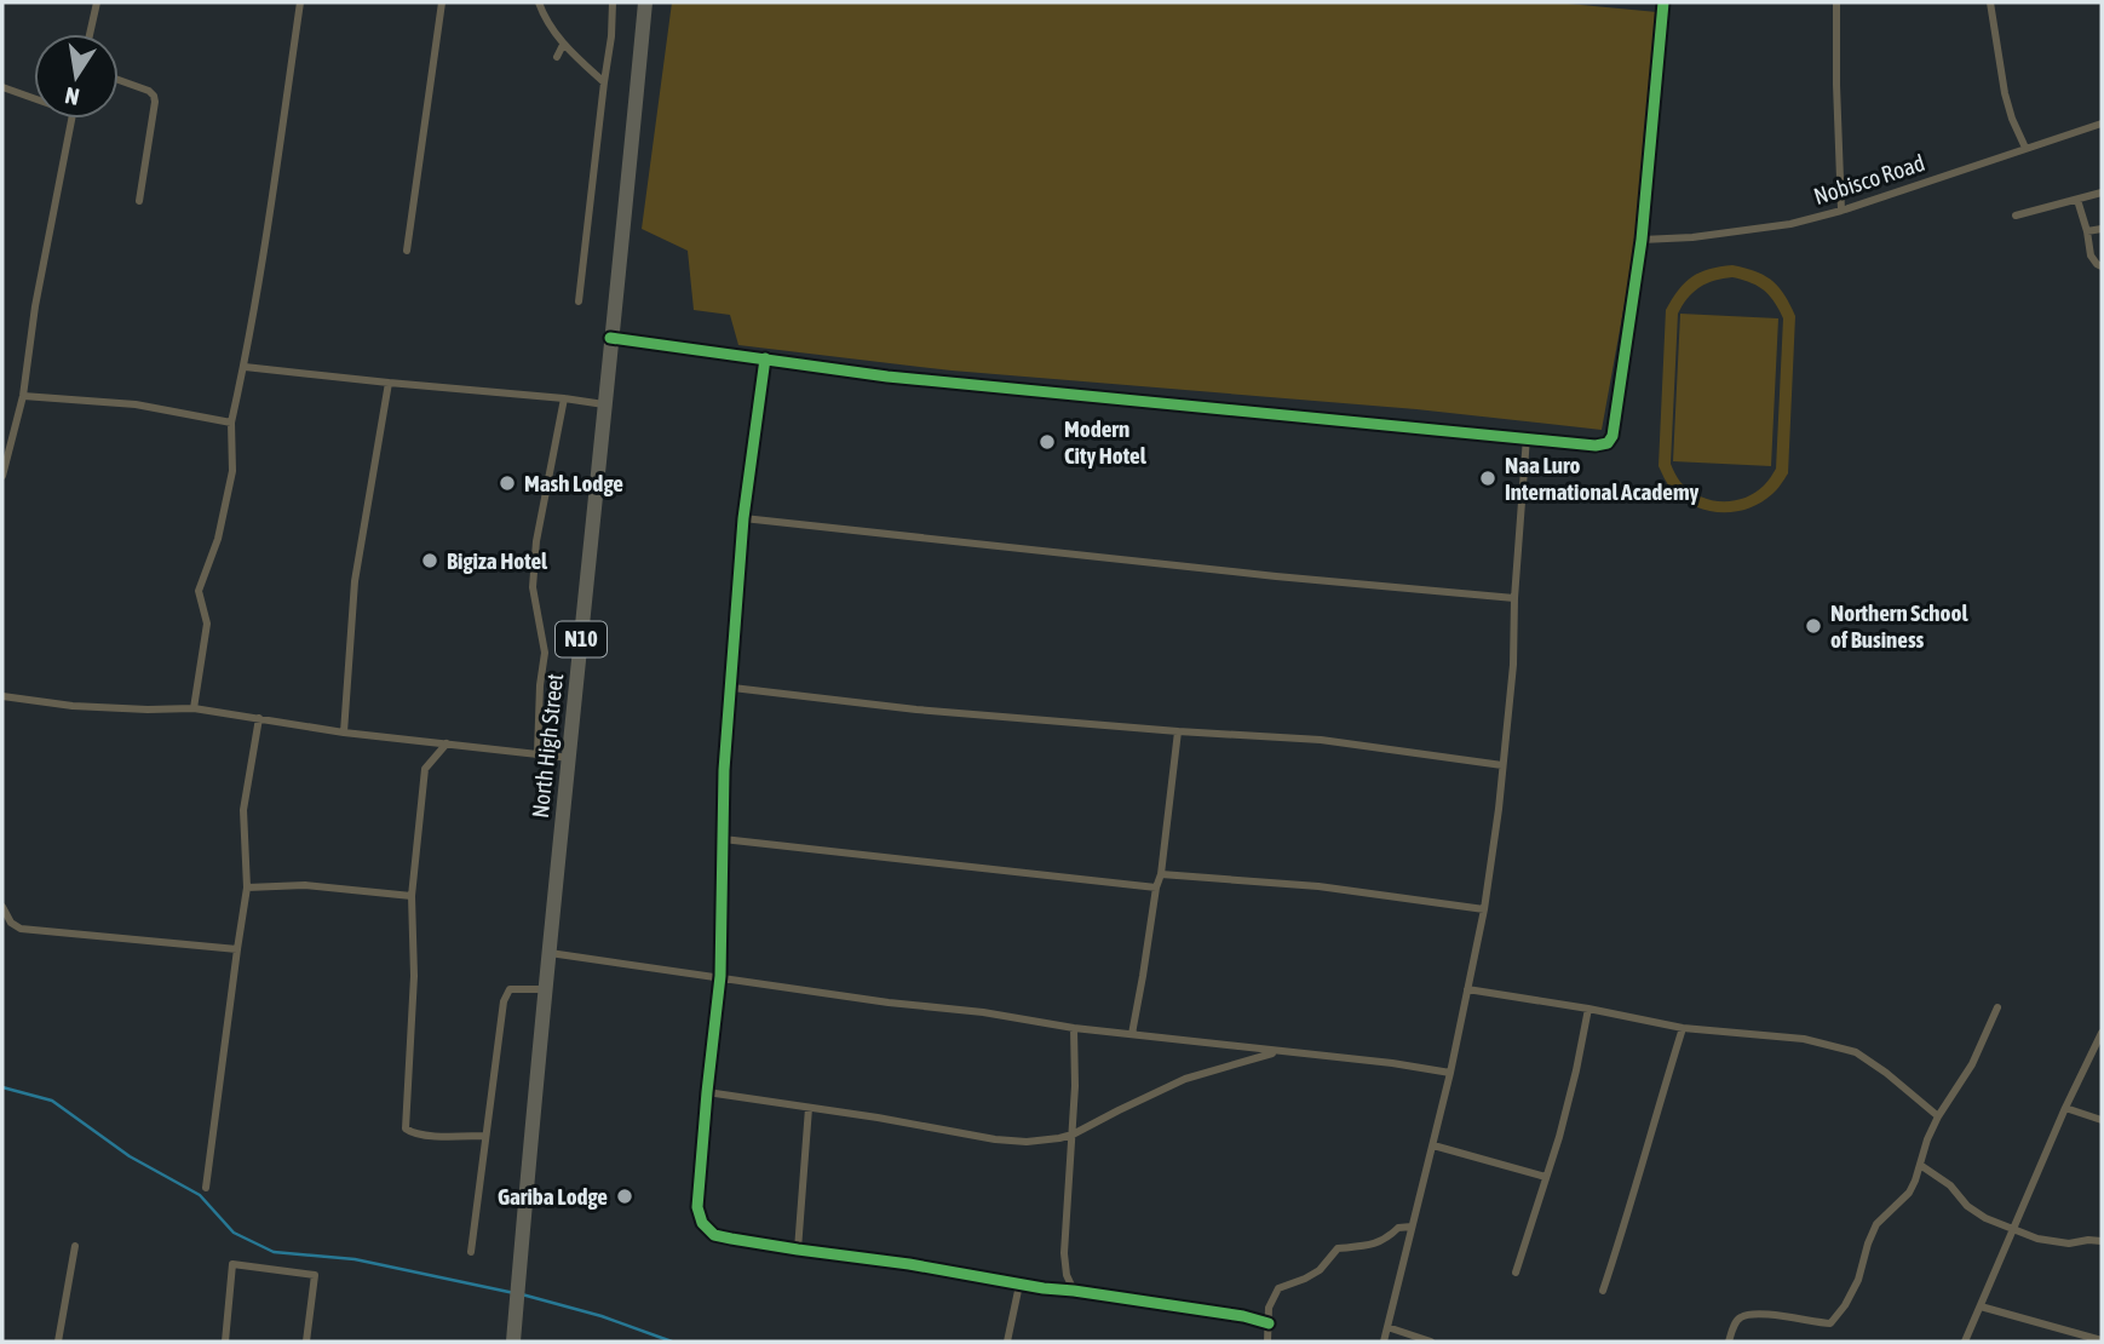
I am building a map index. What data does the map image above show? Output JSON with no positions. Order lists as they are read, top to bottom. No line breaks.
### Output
{"streets":{"highway":["N10","North High Street"],"street":["Nobisco Road"]},"places":["Modern City Hotel","Naa Luro International Academy","Mash Lodge","Bigiza Hotel","Northern School of Business","Gariba Lodge"],"north":"bottom"}
